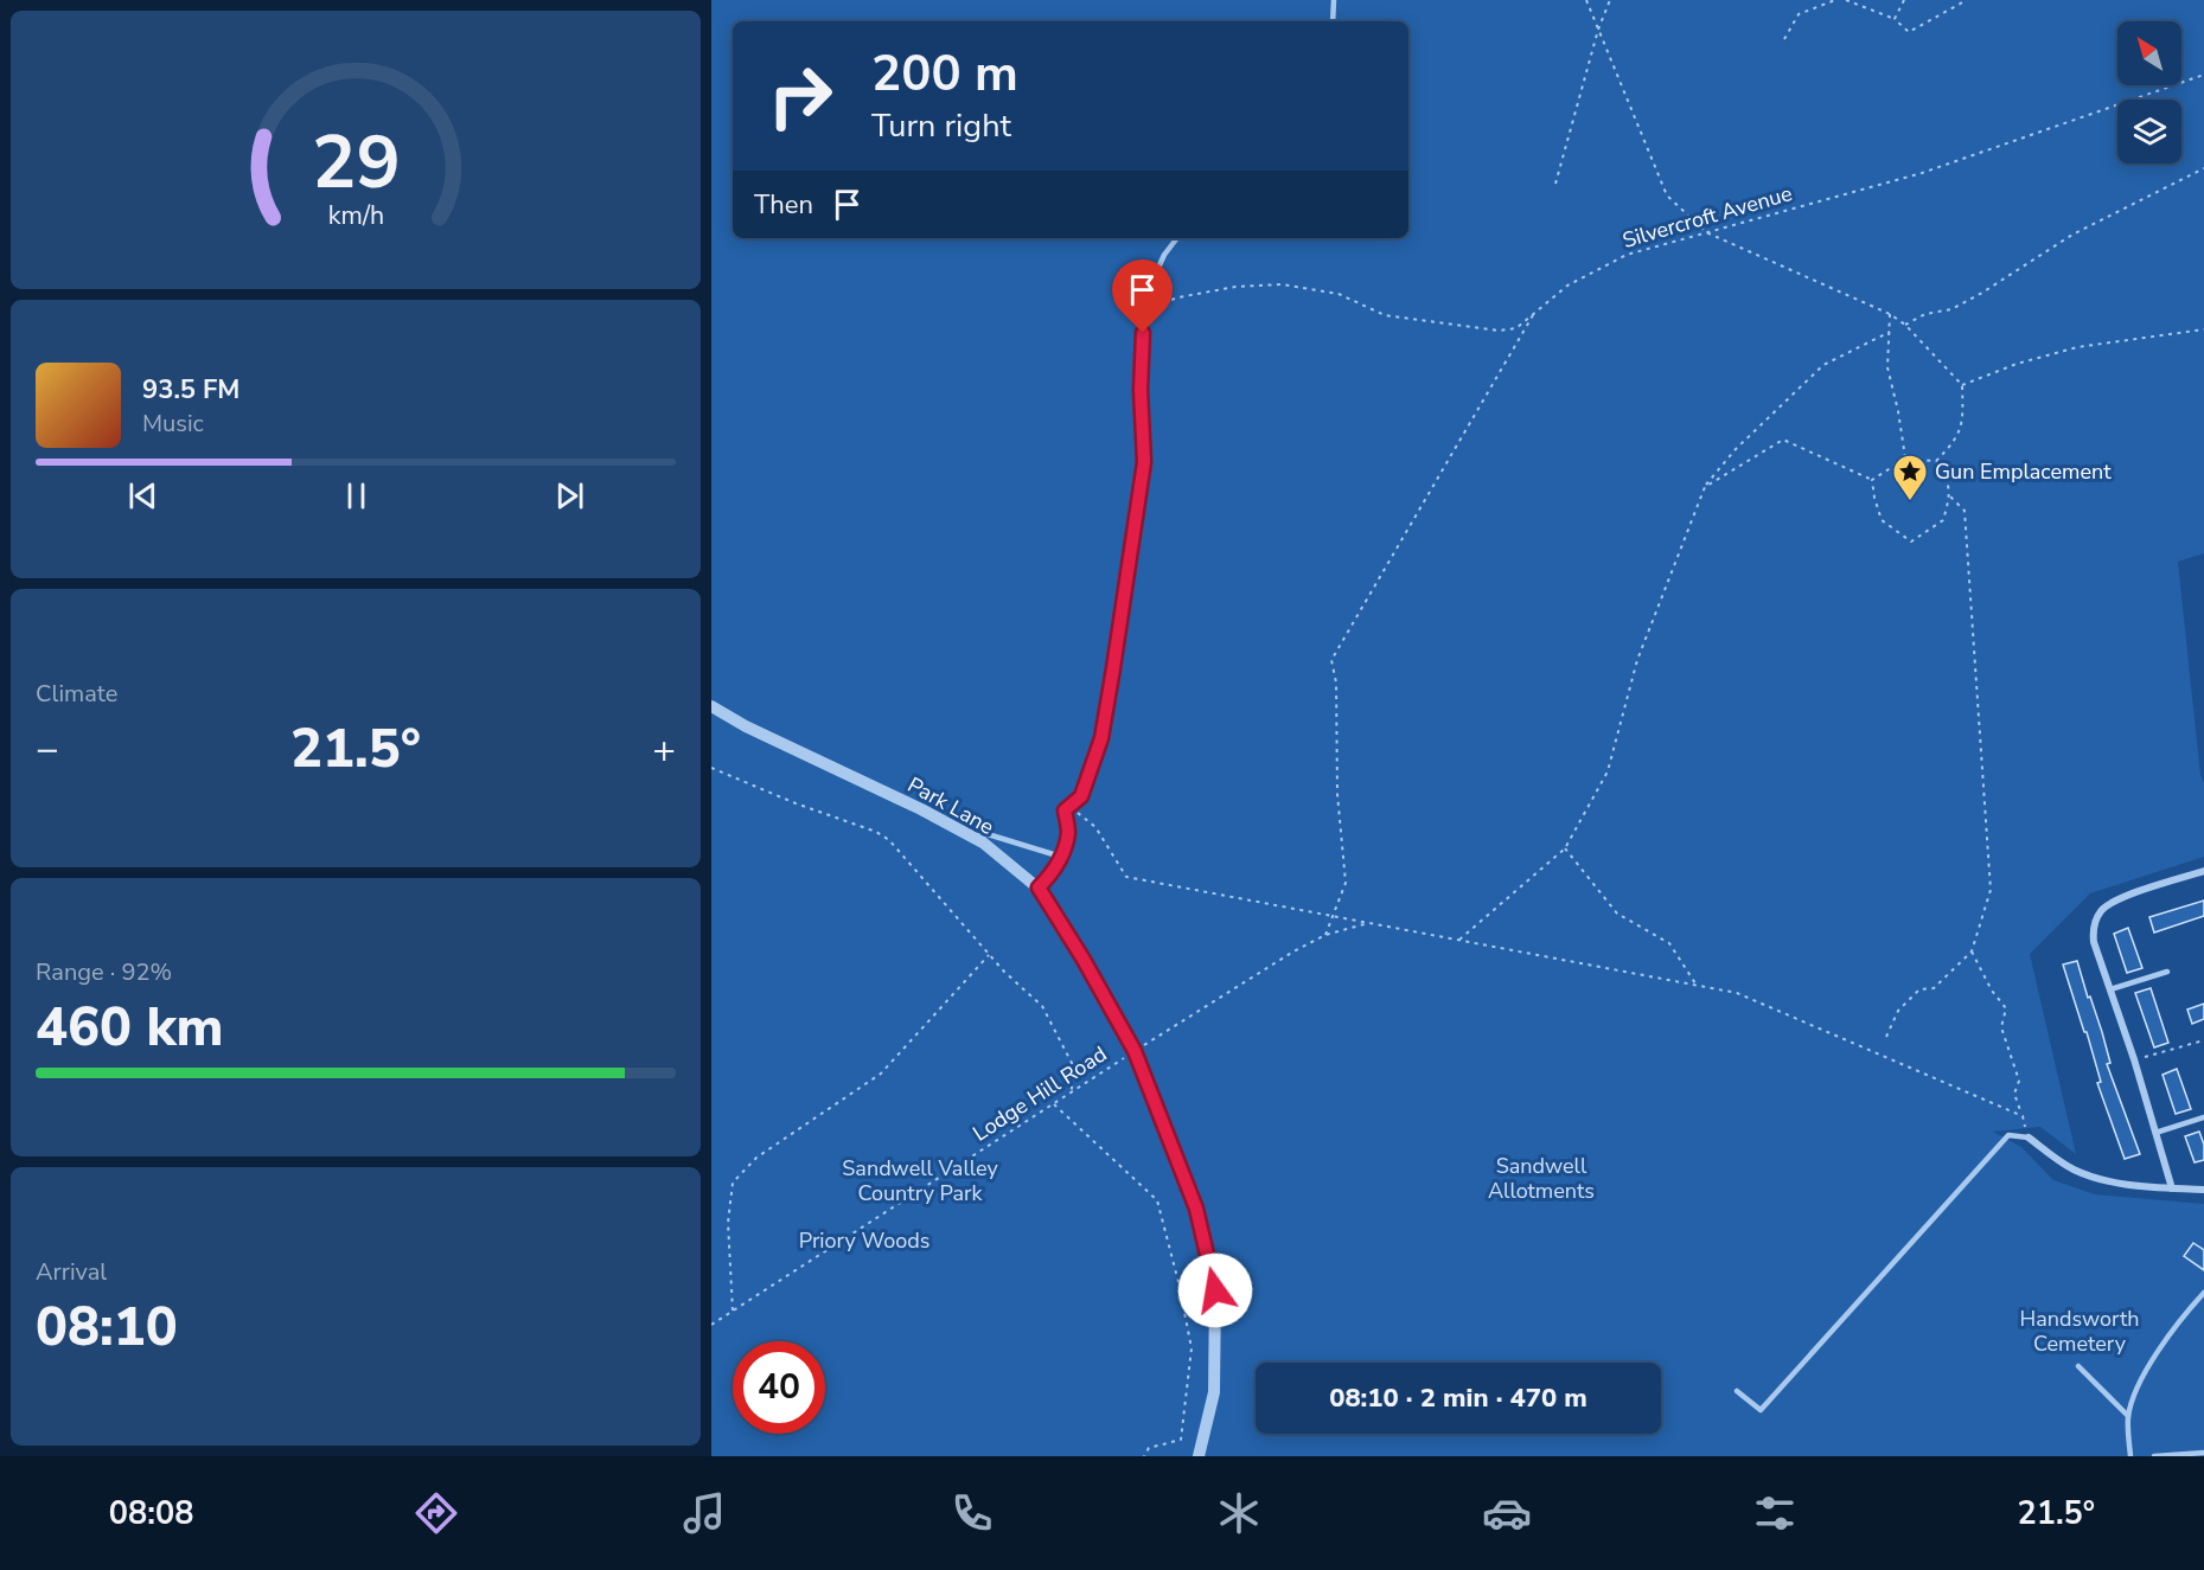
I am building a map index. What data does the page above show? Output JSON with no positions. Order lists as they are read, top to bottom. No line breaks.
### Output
{"streets":{"street":["Park Lane"],"path":["Silvercroft Avenue","Lodge Hill Road"]},"crossings":[["Park Lane","Lodge Hill Road"]],"parks":["Sandwell Allotments","Sandwell Valley Country Park","Priory Woods","Handsworth Cemetery"],"places":{"place":["Gun Emplacement"]},"north":"top left","page":{"turn":["200 m","Turn right"],"then":"Then","song":["93.5 FM","Music"],"tile":["Climate",["Range · 92%","460 km"],["Arrival","08:10"]],"heat":["−","21.5°","+"],"limit":"40","trip":"08:10 · 2 min · 470 m","tabs":["08:08","21.5°"],"gauge":["29","km/h"]}}
